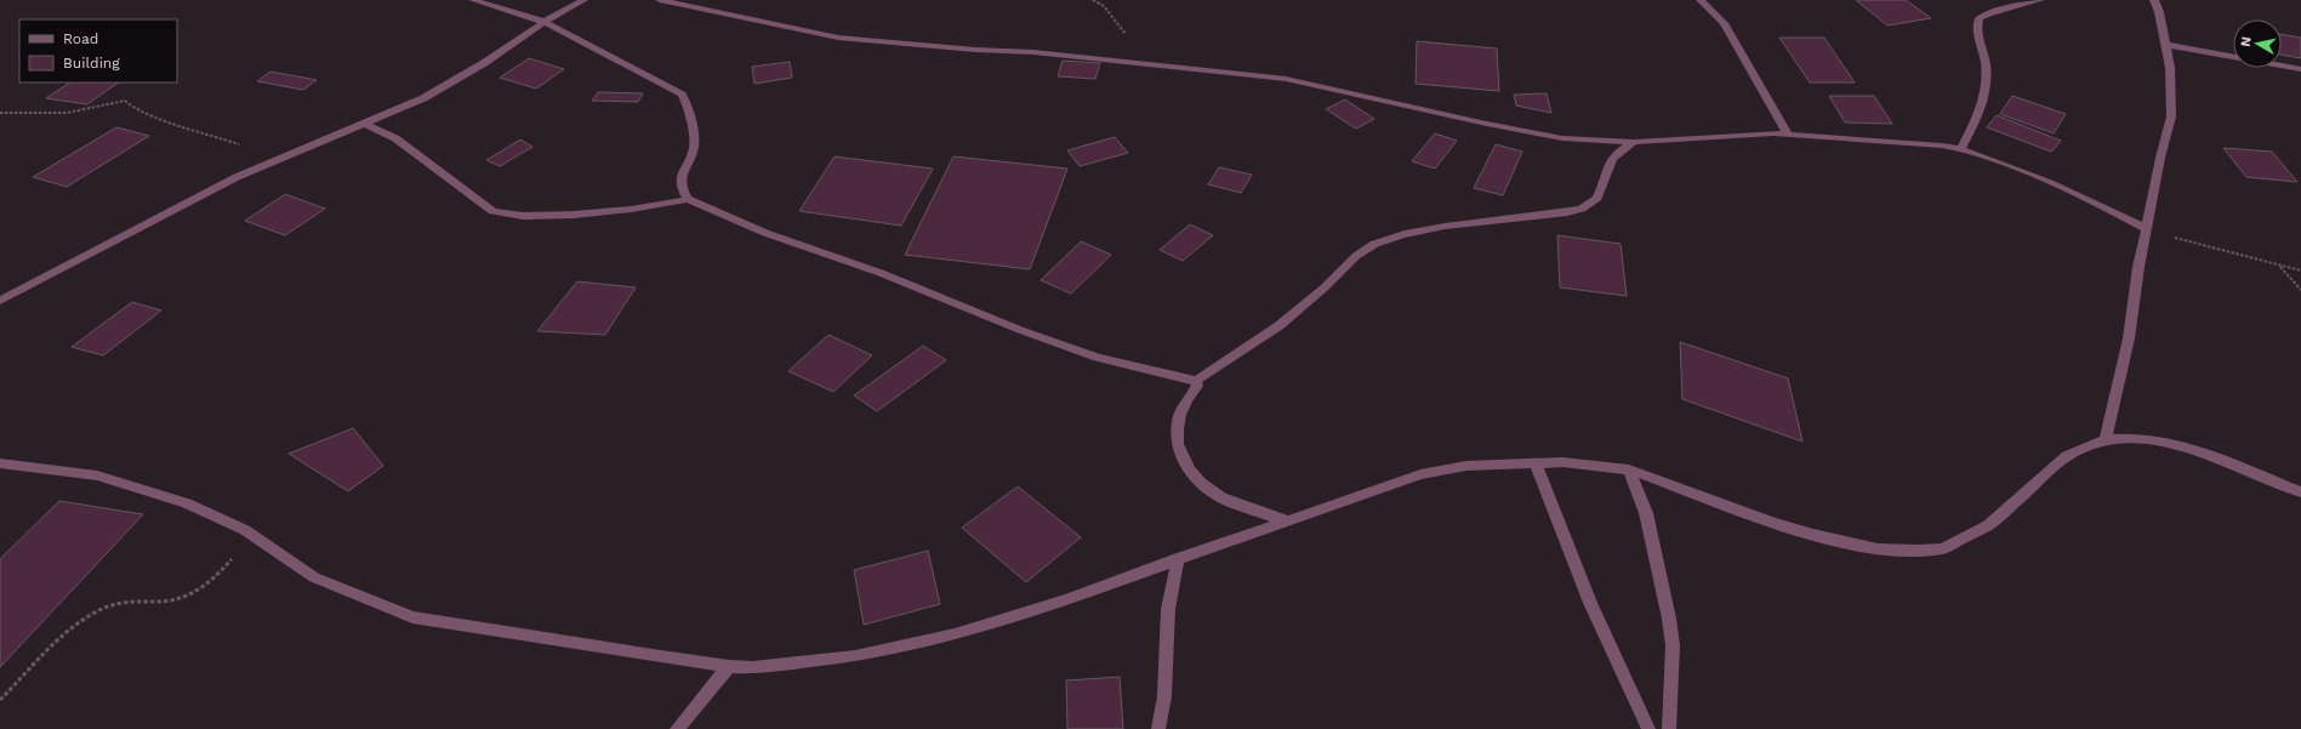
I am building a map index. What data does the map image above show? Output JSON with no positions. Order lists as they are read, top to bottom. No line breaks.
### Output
{"legend":["Road","Building"],"north":"left"}
